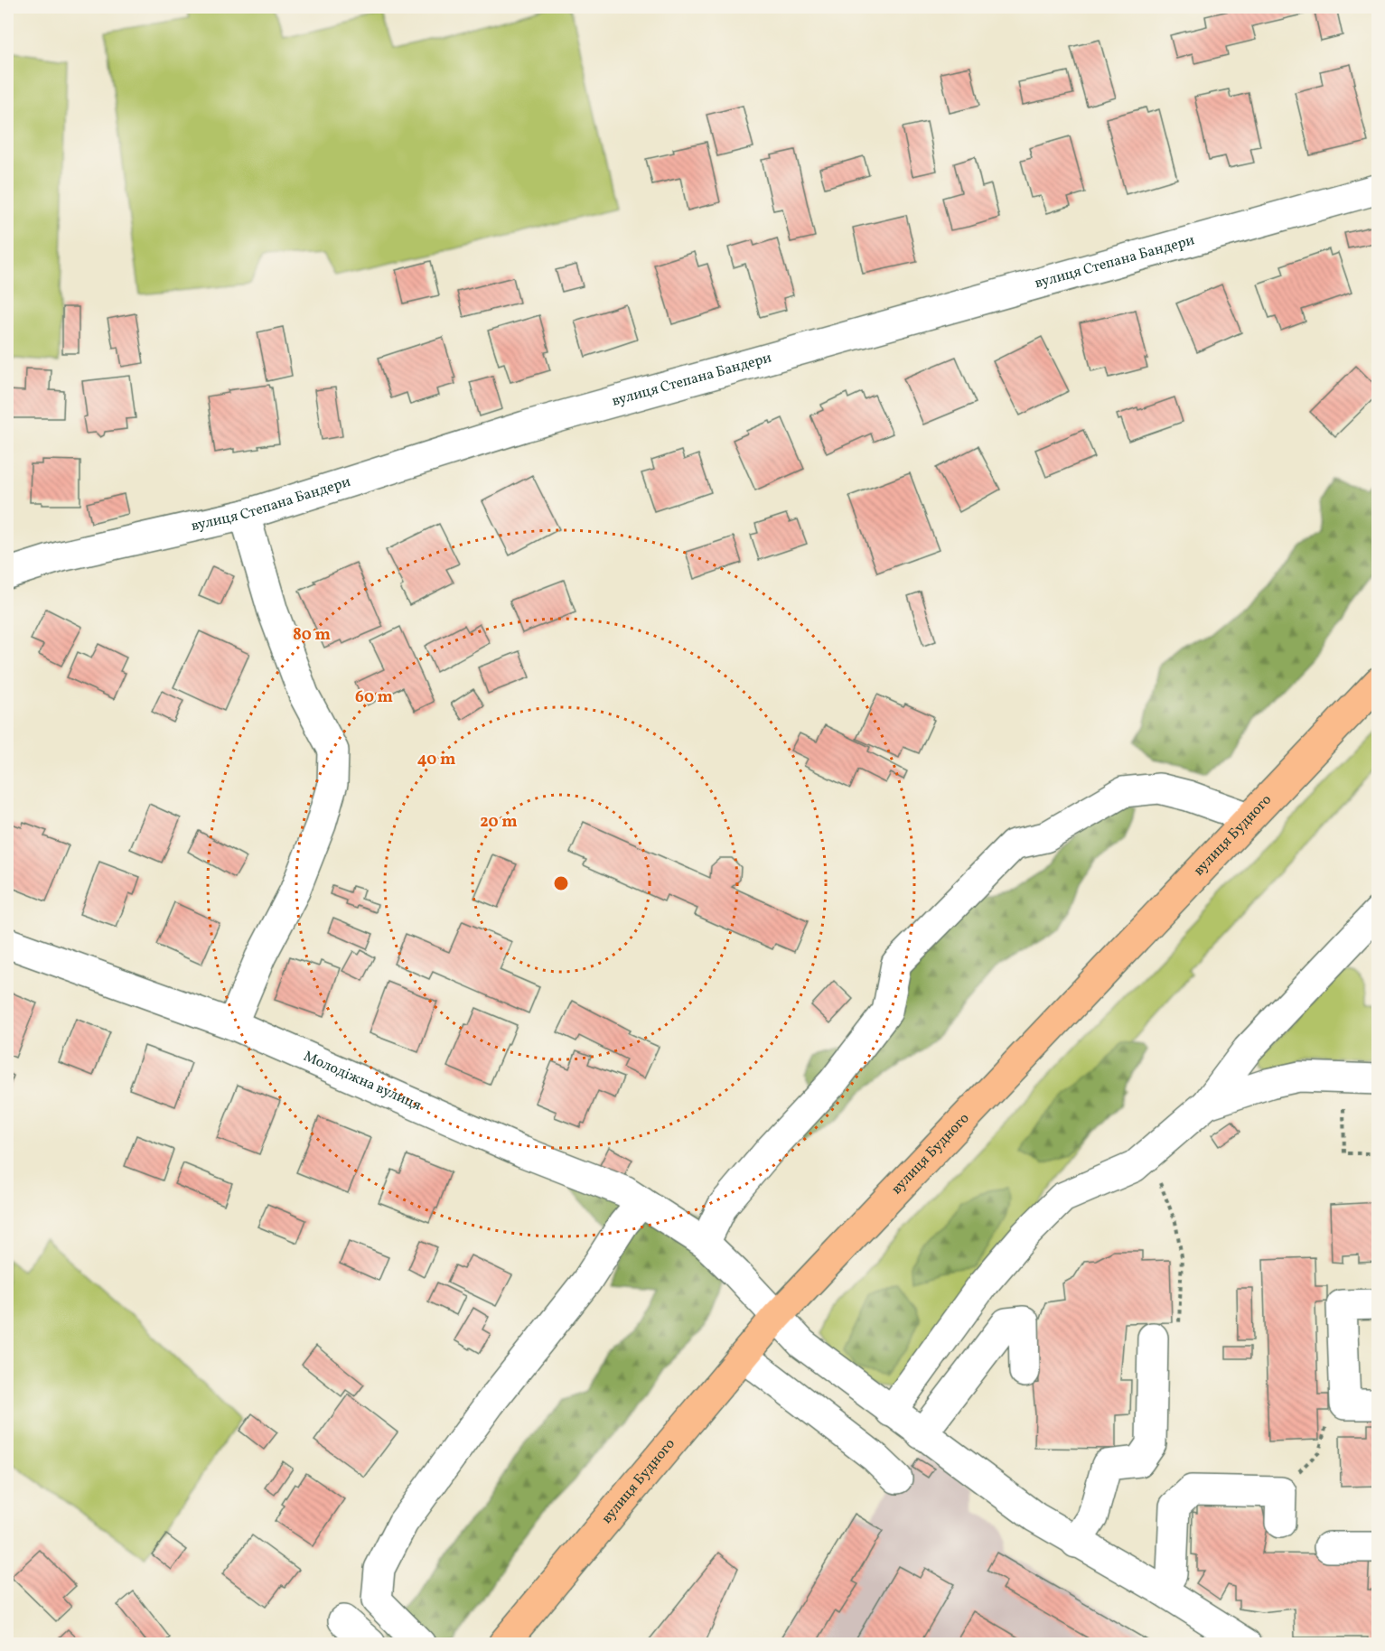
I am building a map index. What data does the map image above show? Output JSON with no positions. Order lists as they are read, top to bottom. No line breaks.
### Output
{"streets":{"highway":["вулиця Будного"],"street":["вулиця Степана Бандери","Молодіжна вулиця"]},"crossings":[["вулиця Будного","Молодіжна вулиця"]],"rings":["80 m","60 m","40 m","20 m"]}
